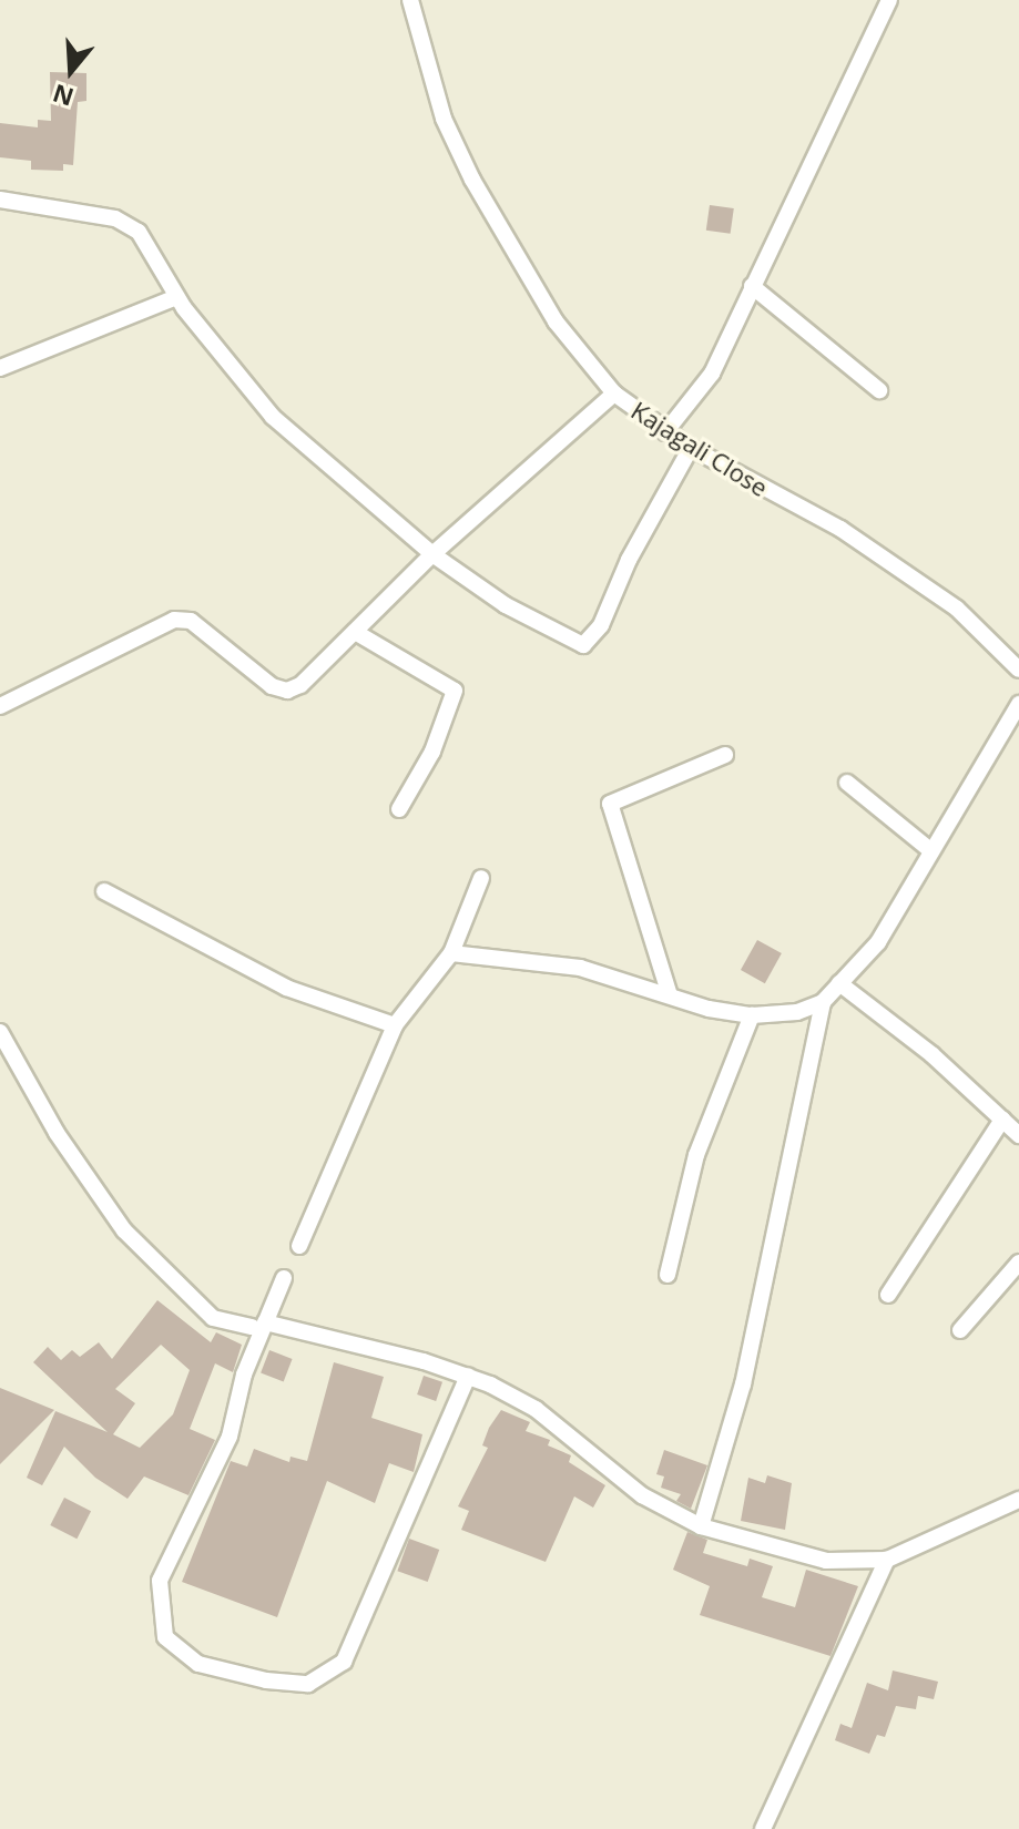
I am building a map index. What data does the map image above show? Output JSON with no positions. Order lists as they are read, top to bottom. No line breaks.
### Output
{"streets":{"street":["Kajagali Close"]},"north":"bottom"}
